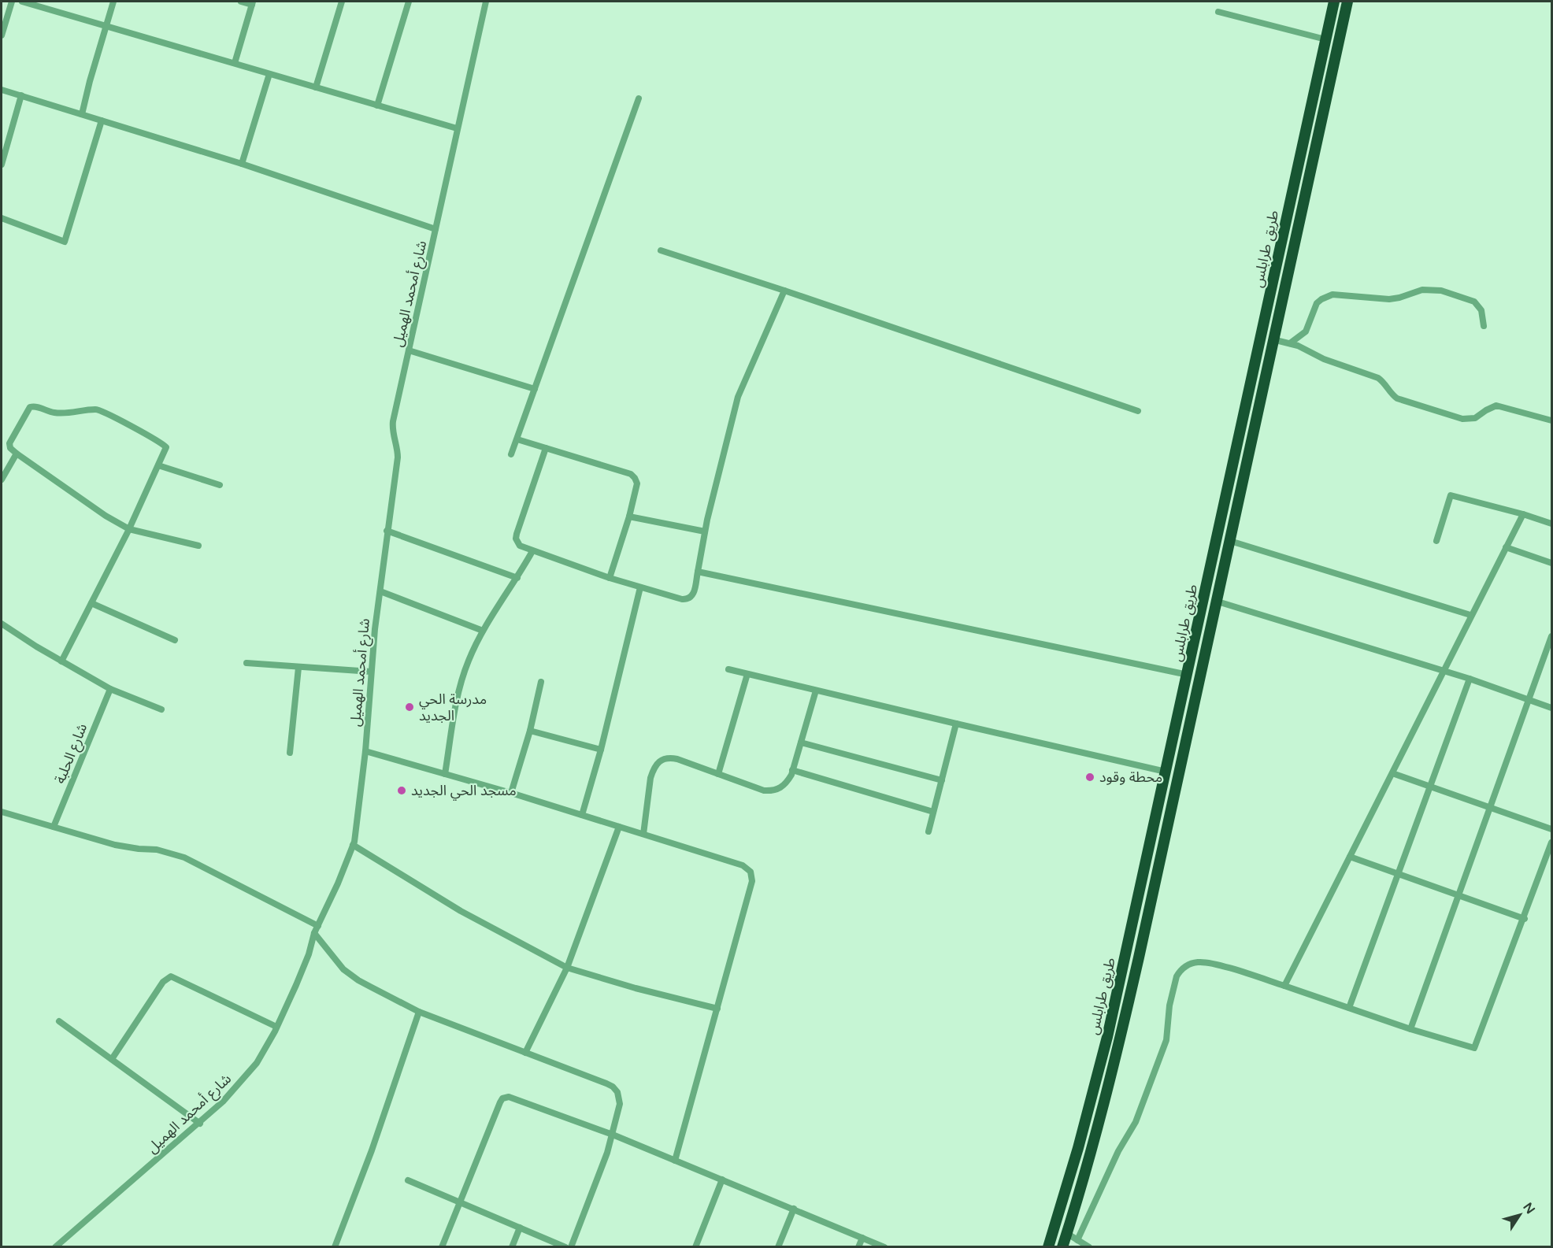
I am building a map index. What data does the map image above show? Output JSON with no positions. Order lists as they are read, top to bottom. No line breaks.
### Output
{"streets":{"highway":["طريق طرابلس"],"street":["شارع أمحمد الهميل","شارع الحلبة"]},"places":["مدرسة الحي الجديد","محطة وقود","مسجد الحي الجديد"],"north":"top right"}
